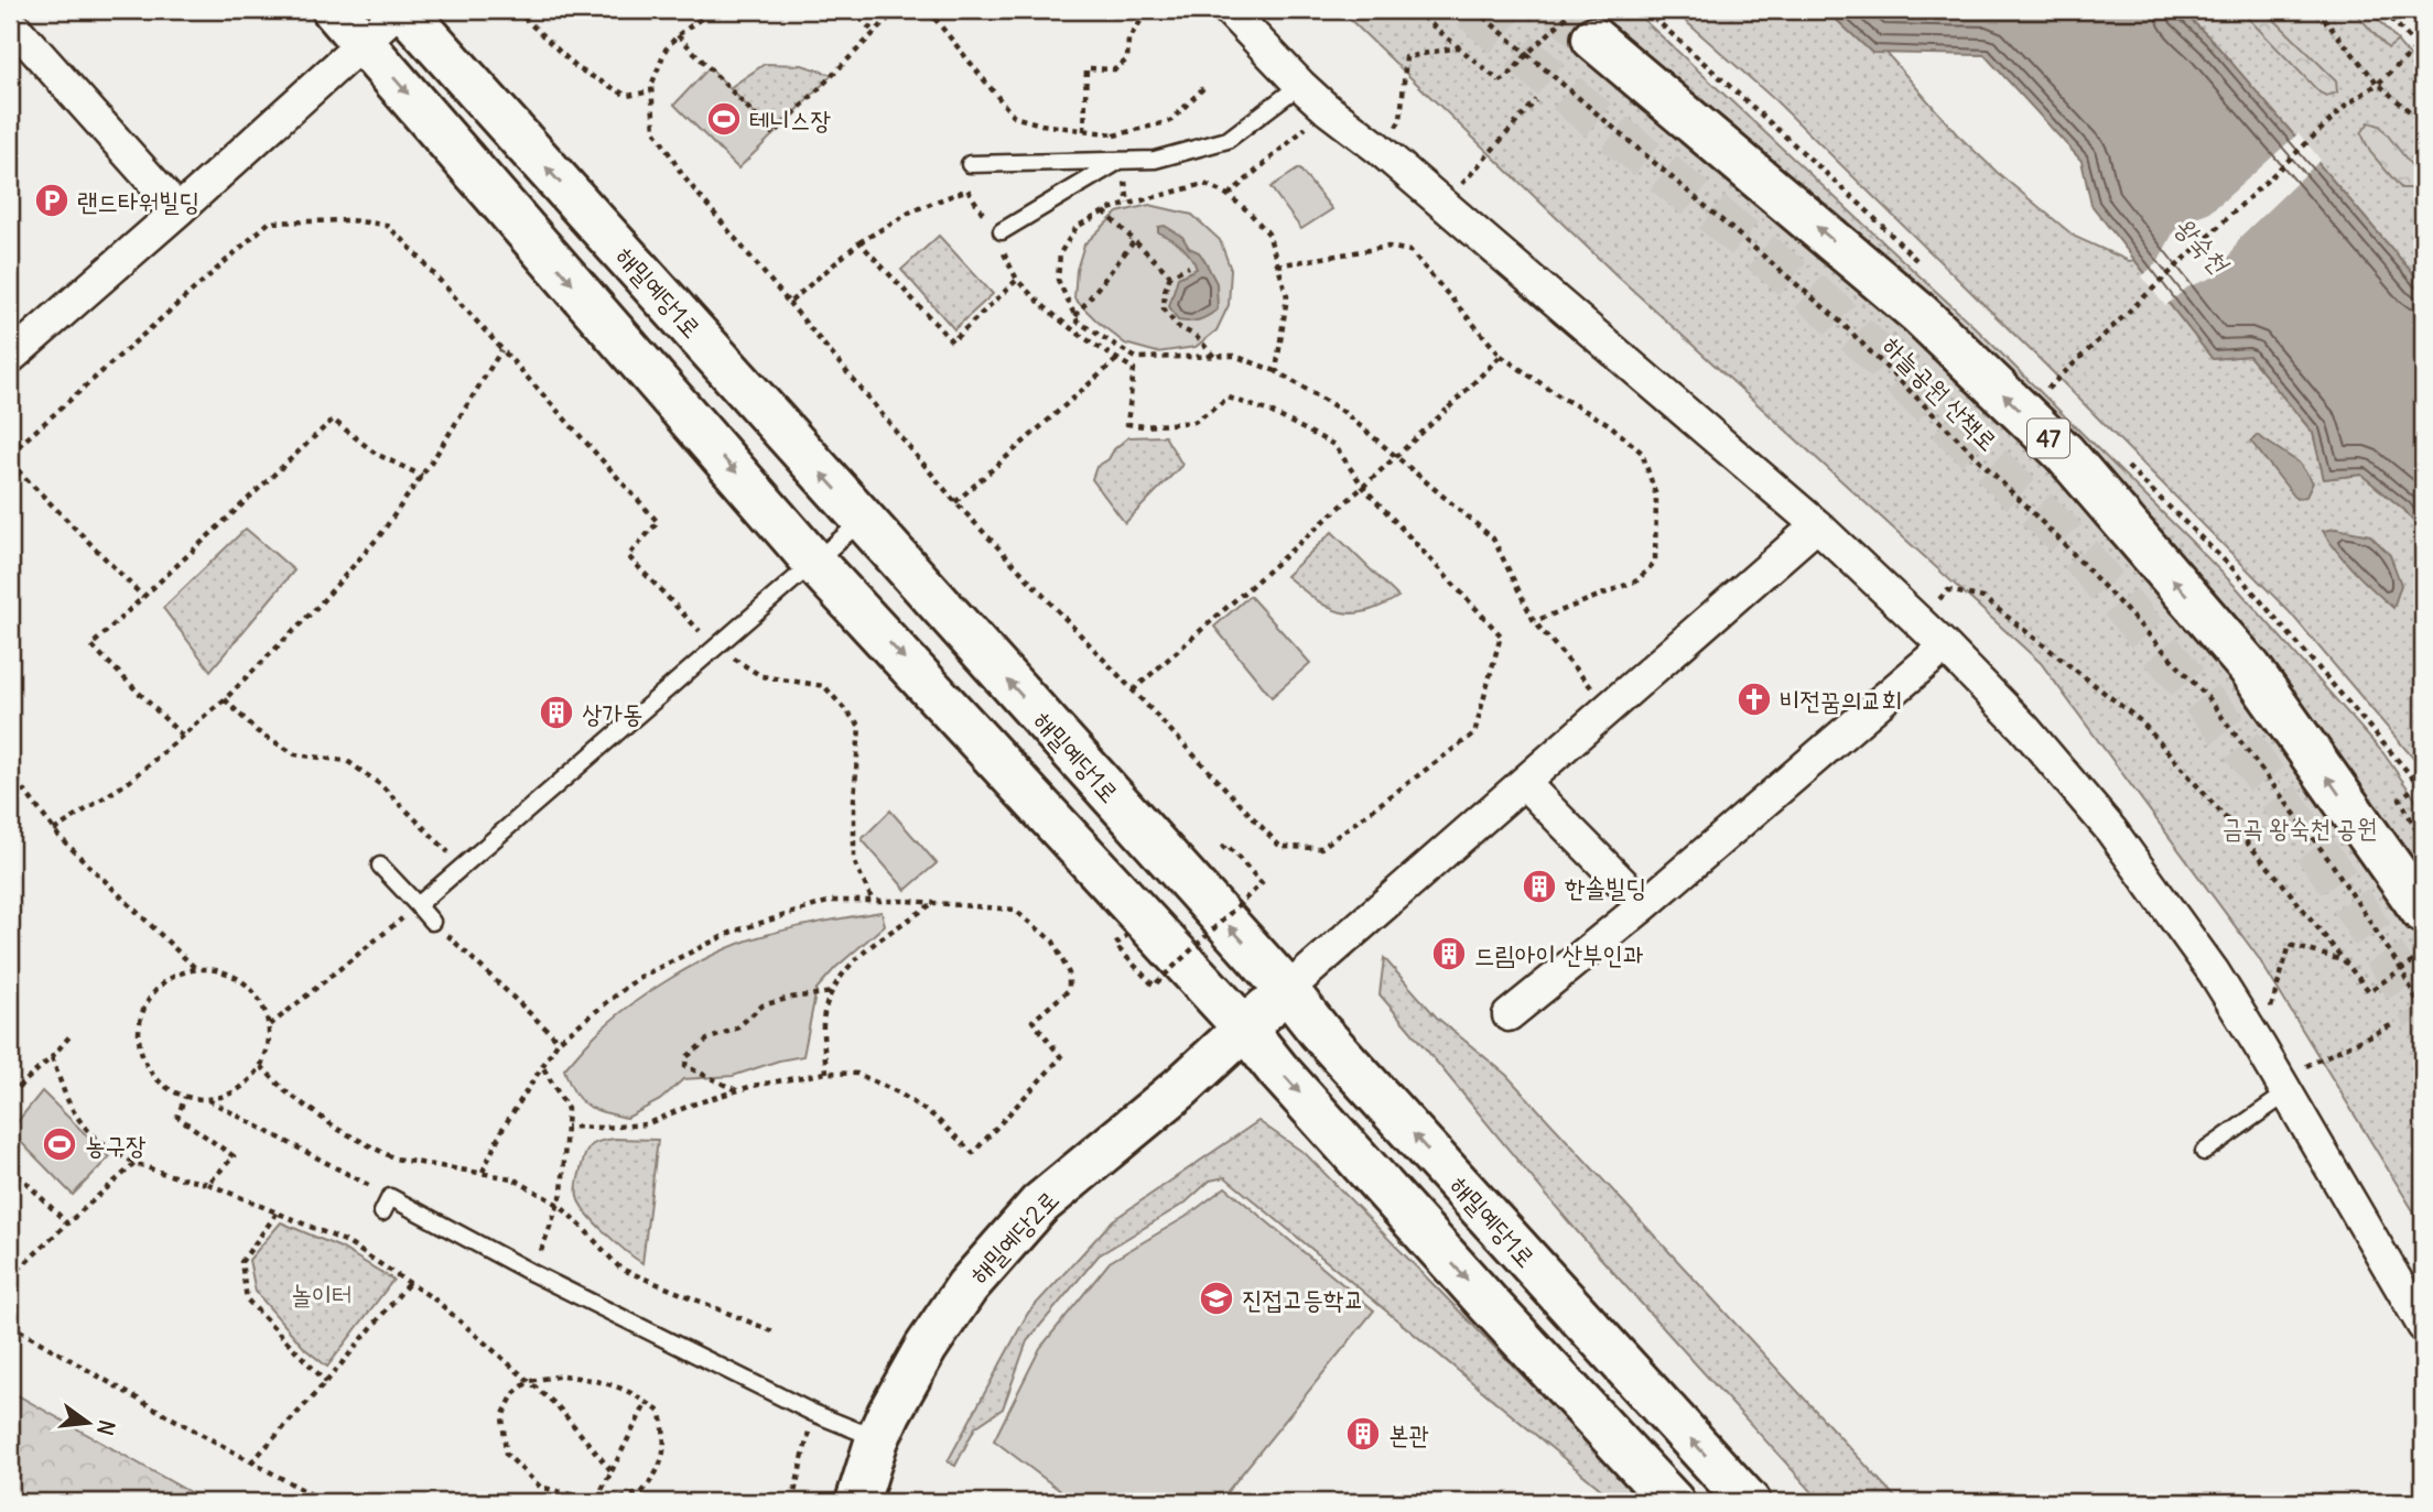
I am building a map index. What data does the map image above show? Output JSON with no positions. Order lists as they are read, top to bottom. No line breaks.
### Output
{"streets":{"main road":["해밀예당1로","47","해밀예당2로"],"path":["하늘공원 산책로"]},"crossings":[["해밀예당1로","해밀예당2로"]],"water":["왕숙천"],"parks":["금곡 왕숙천 공원","놀이터"],"places":{"sports":["테니스장","농구장"],"parking":["랜드타워빌딩"],"church":["비전꿈의교회"],"building":["상가동","한솔빌딩","드림아이 산부인과","본관"],"school or university":["진접고등학교"]},"north":"right"}
